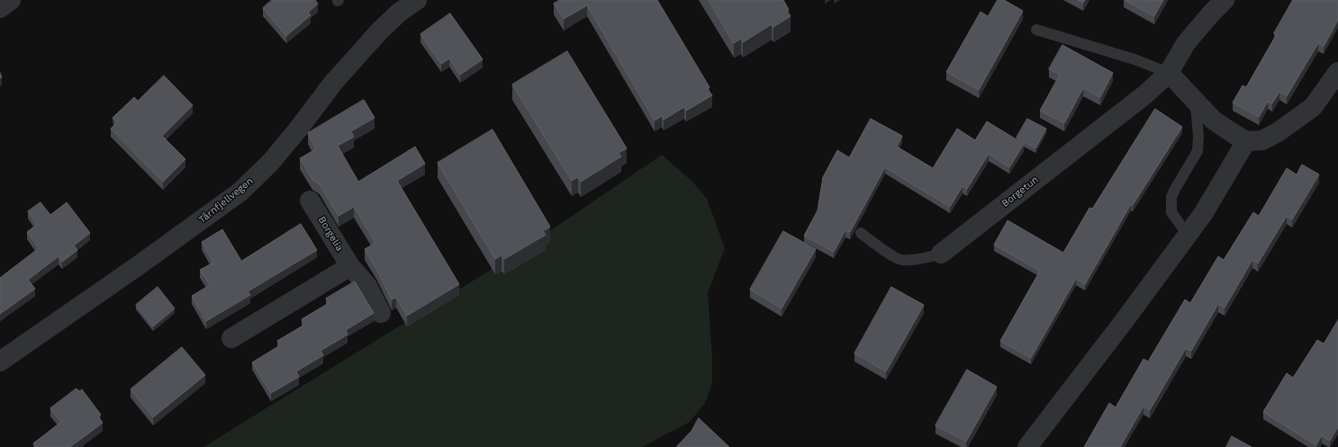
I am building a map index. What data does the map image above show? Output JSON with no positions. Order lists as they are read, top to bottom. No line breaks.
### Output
{"streets":{"street":["Borgetun","Tårnfjellvegen","Borgelia"]}}
